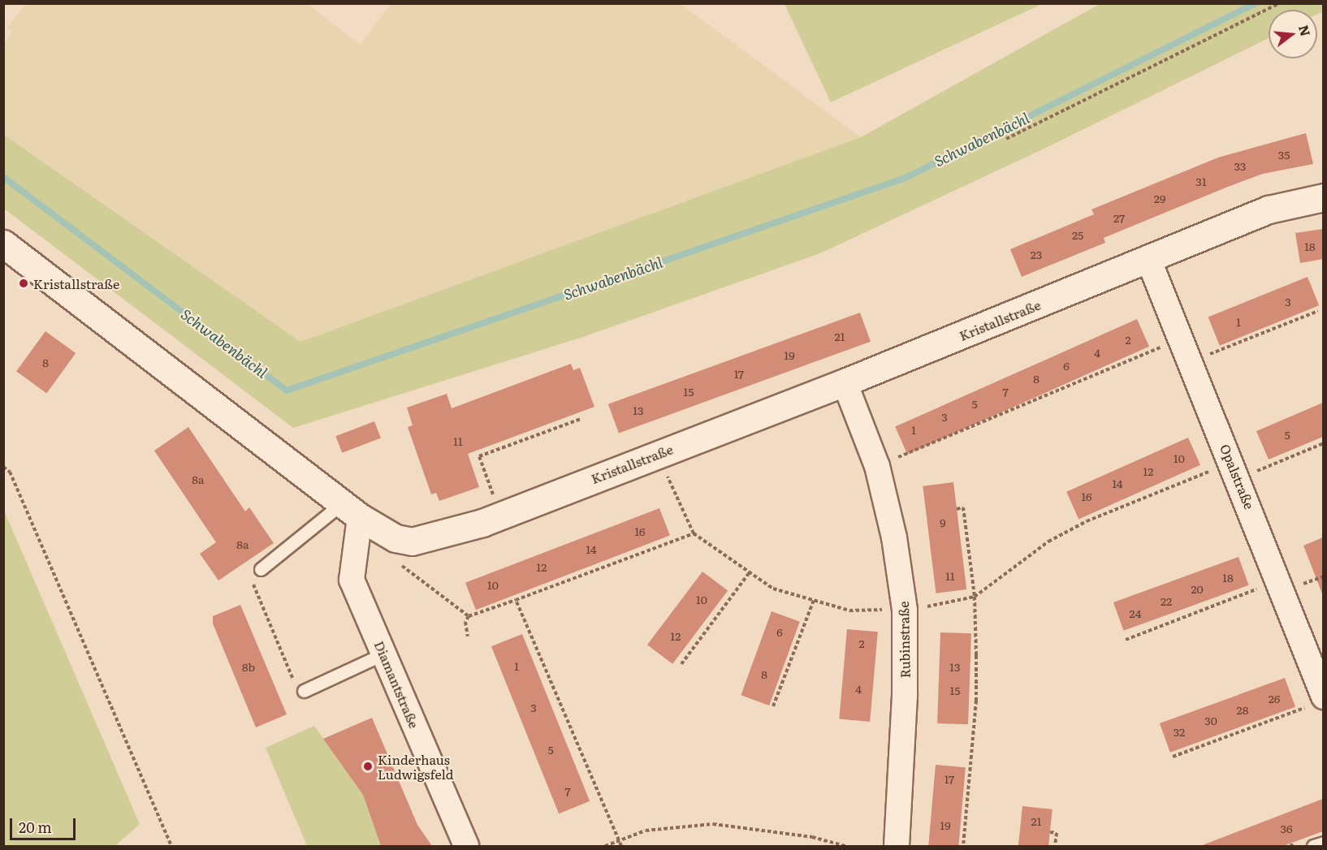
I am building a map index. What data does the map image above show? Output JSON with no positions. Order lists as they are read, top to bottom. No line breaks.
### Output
{"streets":{"street":["Kristallstraße","Opalstraße","Rubinstraße","Diamantstraße"]},"crossings":[["Kristallstraße","Opalstraße"],["Kristallstraße","Rubinstraße"],["Kristallstraße","Diamantstraße"]],"water":["Schwabenbächl"],"places":["Kristallstraße","Kinderhaus Ludwigsfeld"],"house_numbers":["35","33","31","29","27","25","18","23","3","1","21","2","4","19","8","6","17","8","15","7","5","13","3","1","5","11","10","12","8a","14","16","9","16","8a","14","12","11","18","10","20","10","22","24","6","12","2","1","8b","13","8","4","15","26","3","28","30","32","5","17","7","21","19","36"],"scale_bar":"20 m","north":"right"}
